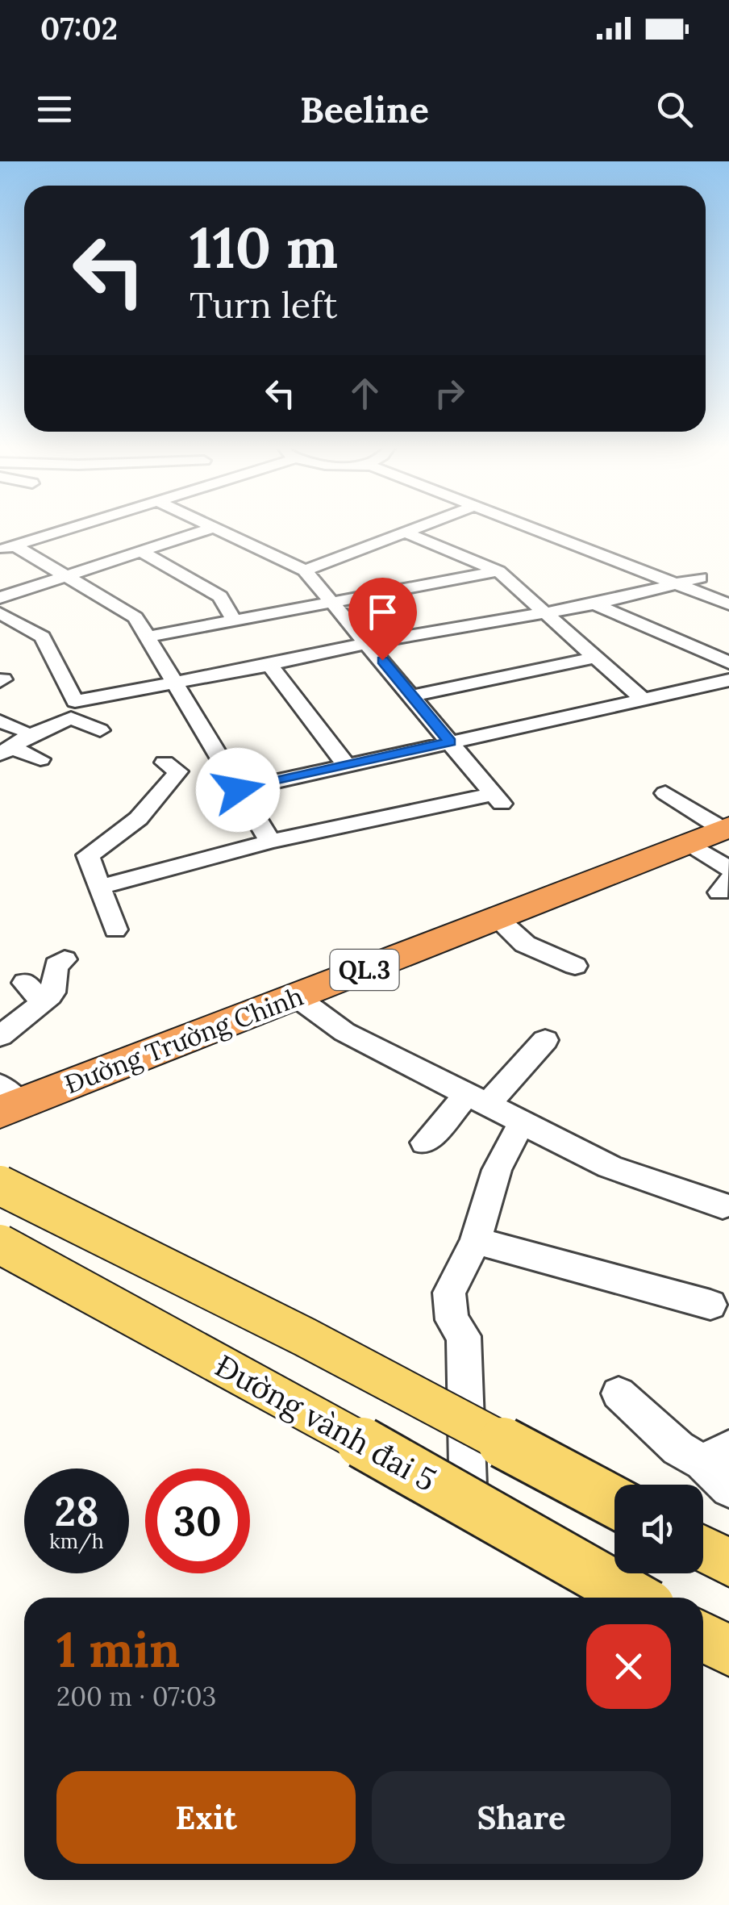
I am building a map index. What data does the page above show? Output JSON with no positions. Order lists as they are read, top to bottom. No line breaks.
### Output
{"streets":{"highway":["QL.3","Đường Trường Chinh"],"main road":["Đường vành đai 5"]},"page":{"status":"07:02","header":"Beeline","turn":["110 m","Turn left"],"speed":"28 km/h","limit":"30","heading":["1 min","200 m · 07:03"],"buttons":["Exit","Share"]}}
